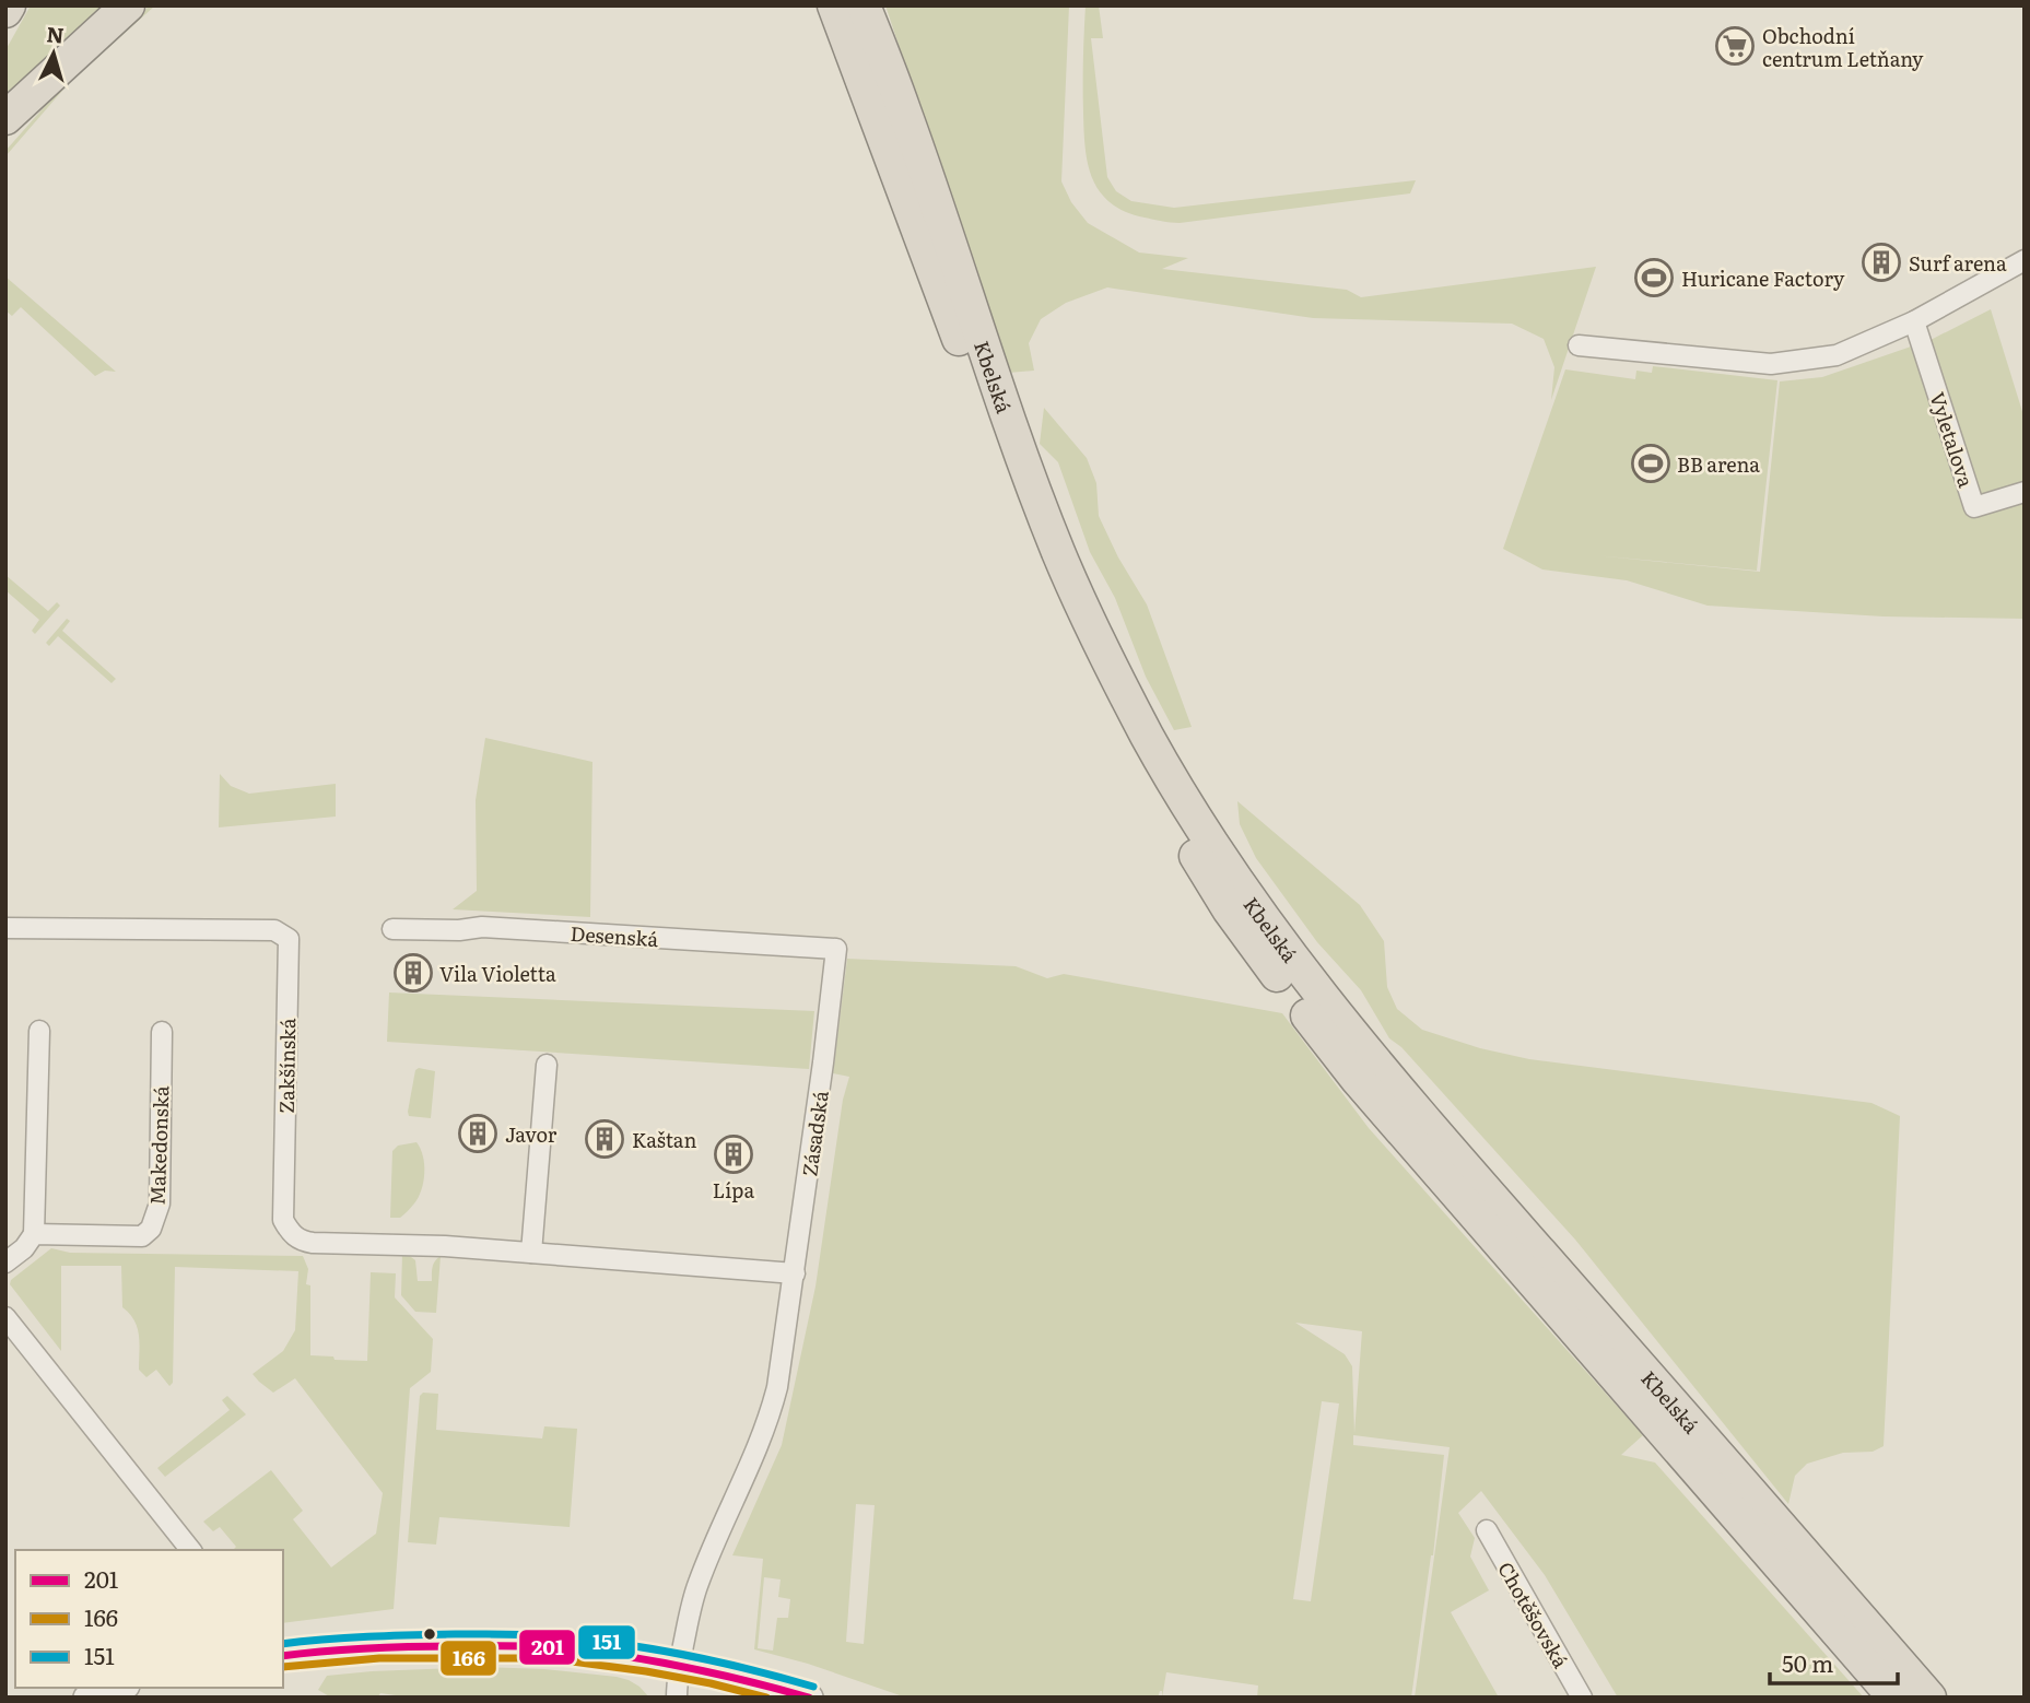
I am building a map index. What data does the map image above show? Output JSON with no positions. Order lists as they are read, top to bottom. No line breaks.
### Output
{"streets":{"highway":["Kbelská"],"street":["Vyletalova","Desenská","Zakšínská","Zásadská","Makedonská","Chotěšovská"]},"crossings":[["Desenská","Zásadská"],["Zakšínská","Zásadská"]],"places":{"supermarket":["Obchodní centrum Letňany"],"building":["Surf arena","Vila Violetta","Javor","Kaštan","Lípa"],"sports":["Huricane Factory","BB arena"]},"lines":["transit line 151","transit line 201","transit line 166"],"legend":["201","166","151"],"scale_bar":"50 m","north":"top"}
